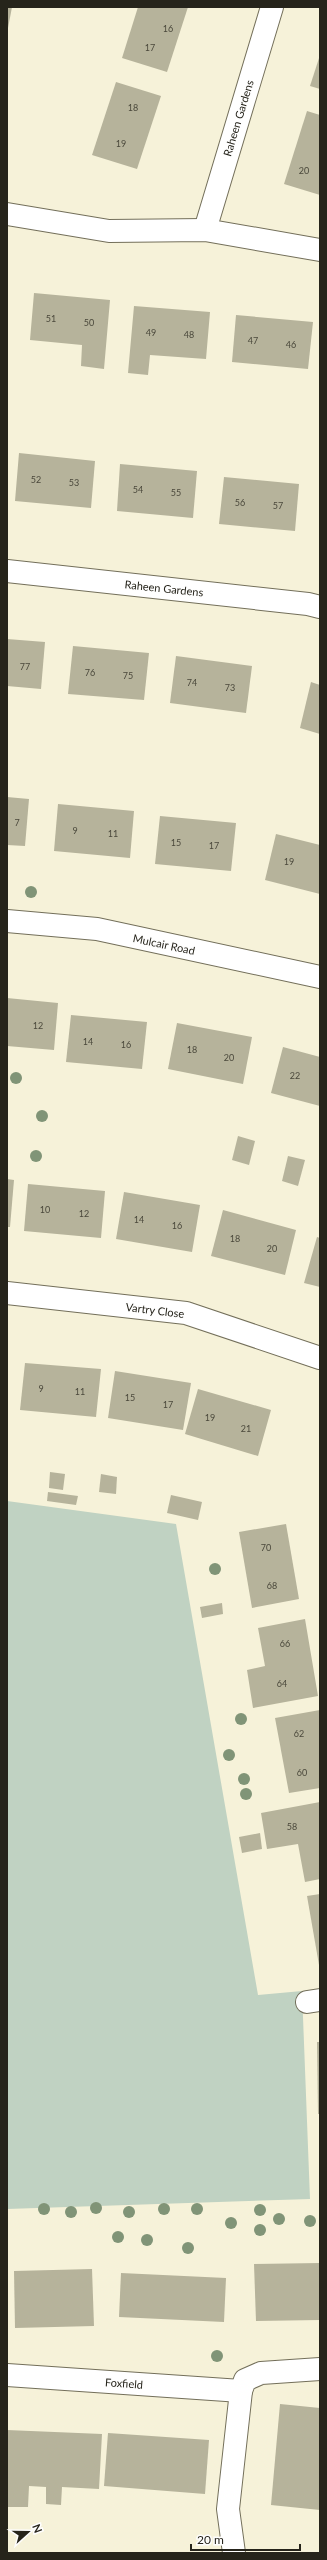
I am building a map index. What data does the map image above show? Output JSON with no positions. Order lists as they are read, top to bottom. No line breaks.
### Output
{"streets":{"street":["Raheen Gardens","Mulcair Road","Vartry Close","Foxfield"]},"house_numbers":["16","17","18","19","20","51","50","49","48","47","46","52","53","54","55","56","57","77","76","75","74","73","7","9","11","15","17","19","12","14","16","18","20","22","10","12","14","16","18","20","9","11","15","17","19","21","70","68","66","64","62","60","58"],"scale_bar":"20 m","north":"right"}
